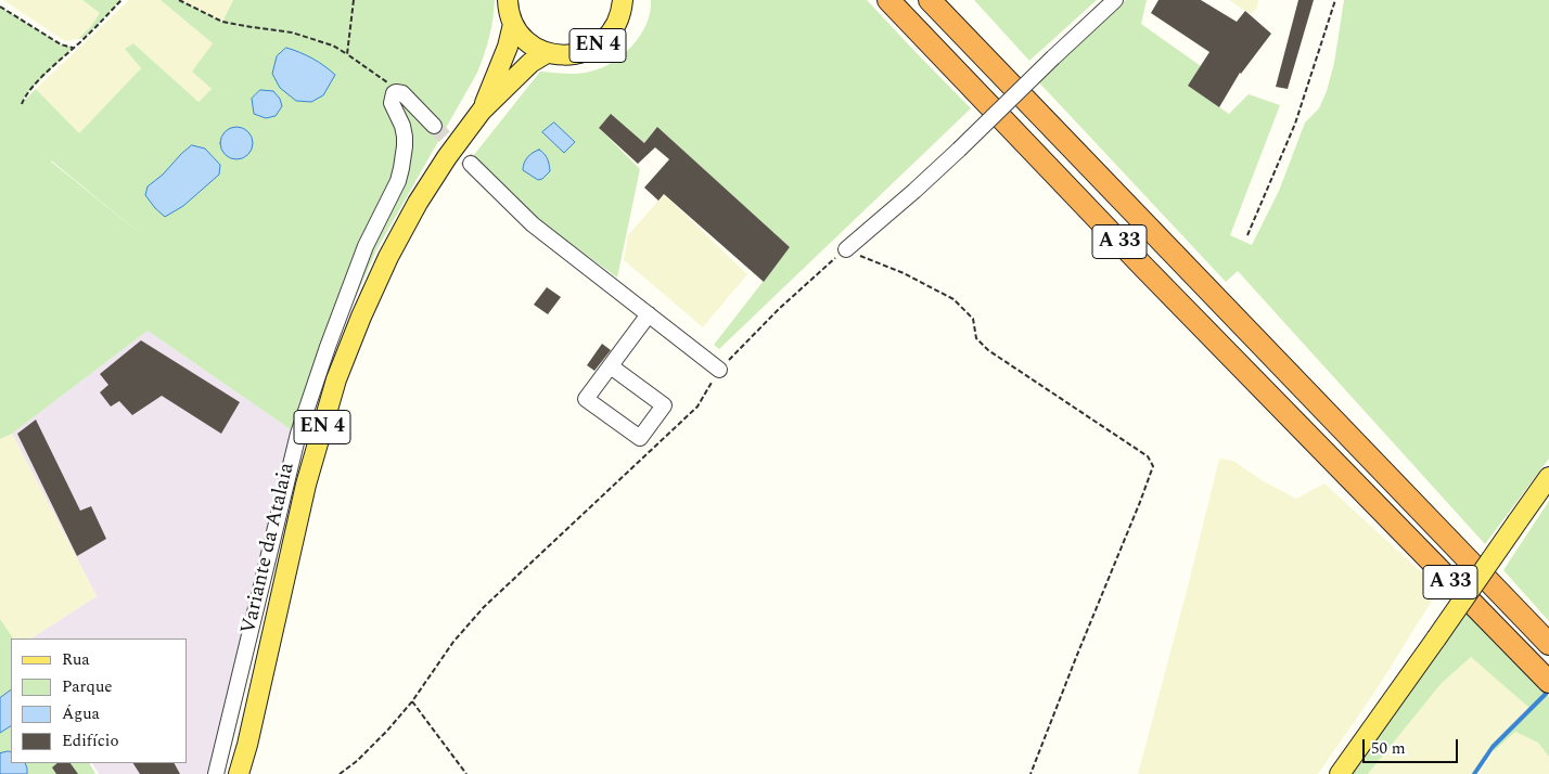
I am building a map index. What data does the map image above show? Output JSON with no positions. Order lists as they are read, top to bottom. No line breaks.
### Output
{"streets":{"highway":["A 33"],"main road":["EN 4","Variante da Atalaia"]},"crossings":[["EN 4","Variante da Atalaia"]],"legend":["Rua","Parque","Água","Edifício"],"scale_bar":"50 m"}
